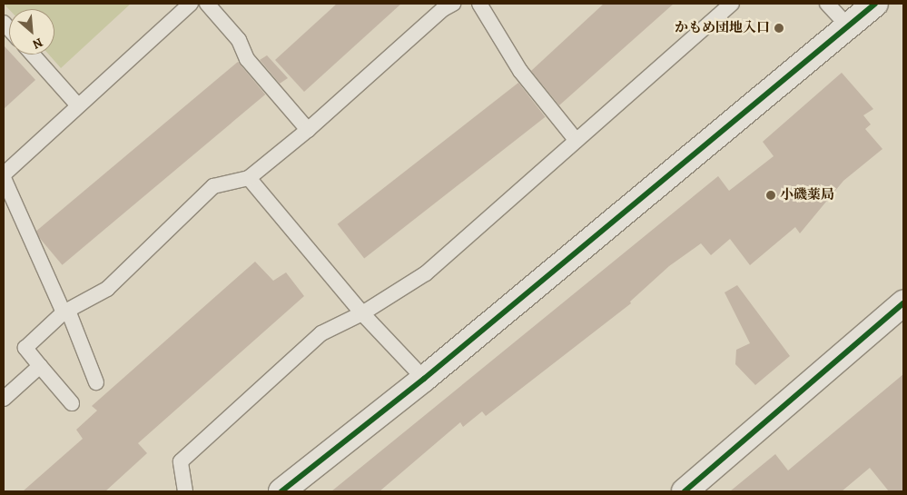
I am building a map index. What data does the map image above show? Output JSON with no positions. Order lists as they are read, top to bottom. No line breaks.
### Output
{"places":["かもめ団地入口","小磯薬局"],"north":"bottom right"}
